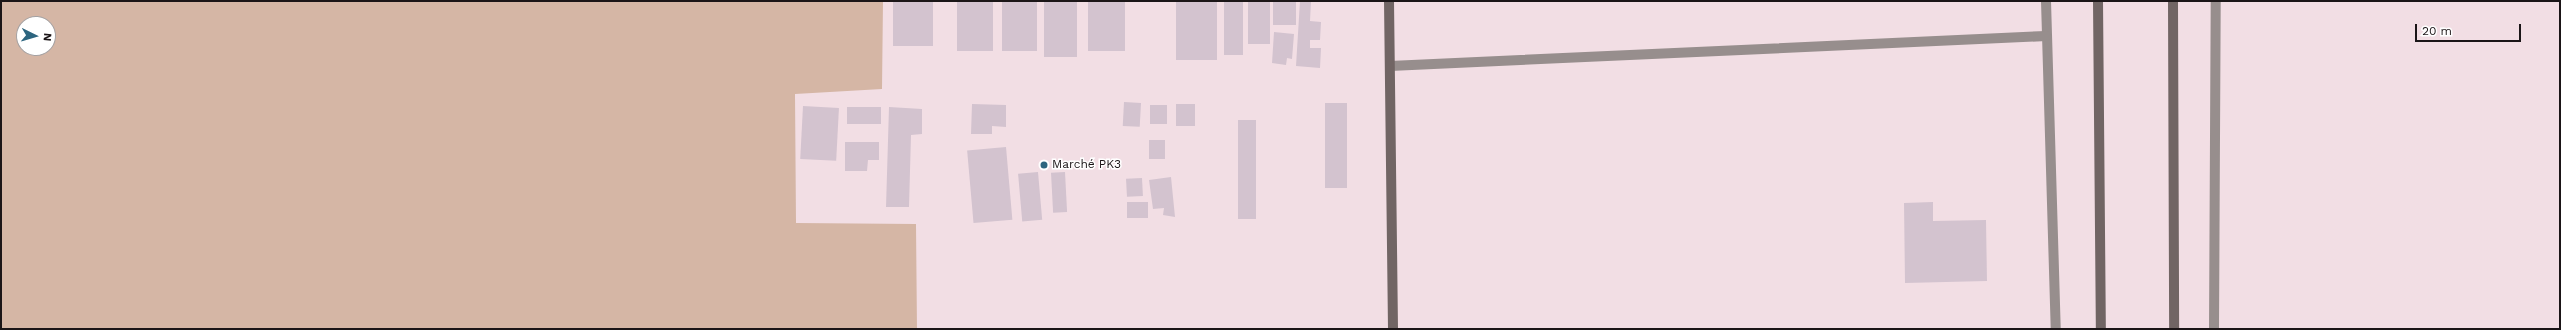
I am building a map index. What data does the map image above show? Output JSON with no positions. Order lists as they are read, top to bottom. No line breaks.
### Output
{"places":["Marché PK3"],"scale_bar":"20 m","north":"right"}
